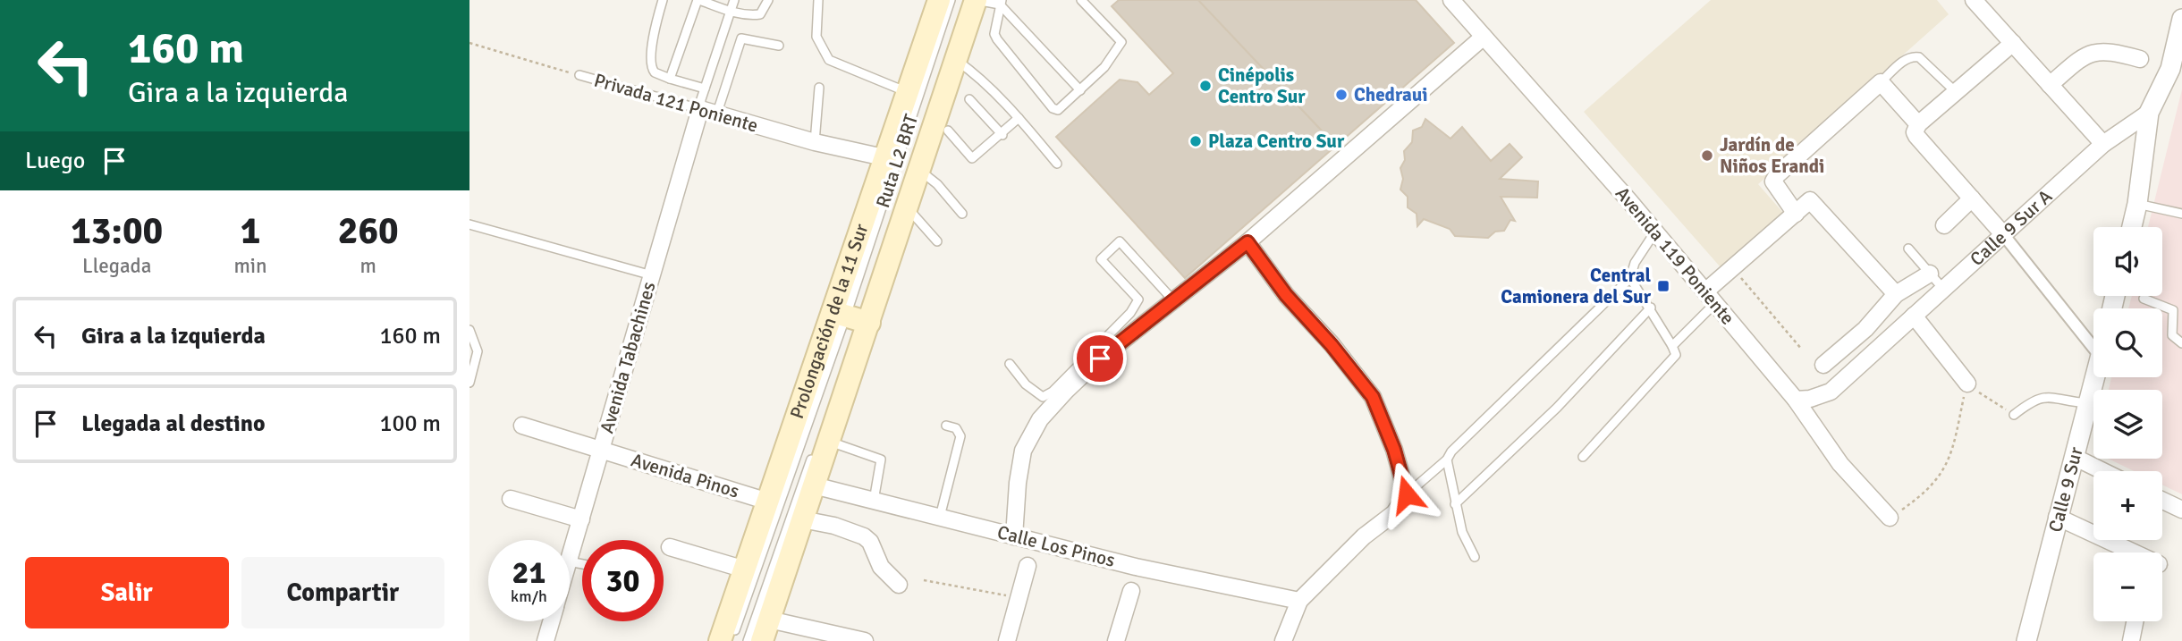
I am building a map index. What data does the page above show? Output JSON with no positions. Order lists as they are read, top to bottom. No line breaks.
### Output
{"streets":{"main road":["Prolongación de la 11 Sur"],"street":["Privada 121 Poniente","Calle 9 Sur A","Avenida 119 Poniente","Avenida Tabachines","Avenida Pinos","Calle 9 Sur","Calle Los Pinos"],"lane":["Ruta L2 BRT"]},"crossings":[["Privada 121 Poniente","Prolongación de la 11 Sur"],["Privada 121 Poniente","Avenida Tabachines"],["Ruta L2 BRT","Prolongación de la 11 Sur"],["Calle 9 Sur A","Avenida 119 Poniente"],["Prolongación de la 11 Sur","Avenida Pinos"],["Prolongación de la 11 Sur","Calle Los Pinos"],["Avenida Tabachines","Avenida Pinos"]],"places":{"other":["Cinépolis Centro Sur","Chedraui","Plaza Centro Sur","Jardín de Niños Erandi"],"transit":["Central Camionera del Sur"]},"page":{"turn":["160 m","Gira a la izquierda"],"then":"Luego","eta":["13:00","Llegada","1","min","260","m"],"map_buttons":["+","−"],"list":[{"name":"Gira a la izquierda","value":"160 m"},{"name":"Llegada al destino","value":"100 m"}],"speed":"21 km/h","limit":"30","buttons":["Salir","Compartir"]}}
